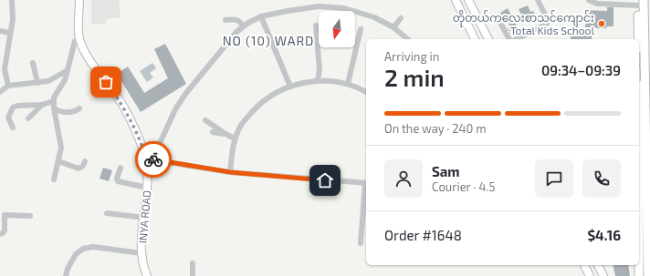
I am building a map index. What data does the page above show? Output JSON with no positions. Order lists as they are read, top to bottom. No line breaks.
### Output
{"streets":{"main road":["INYA ROAD"]},"districts":["NO (10) WARD"],"places":["တိုတယ်ကလေးစာသင်ကျောင်း Total Kids School"],"north":"bottom","page":{"heading":["2 min","Arriving in","09:34–09:39"],"panel":["Sam","Courier · 4.5","Order #1648","$4.16"],"bar":"On the way · 240 m"}}
